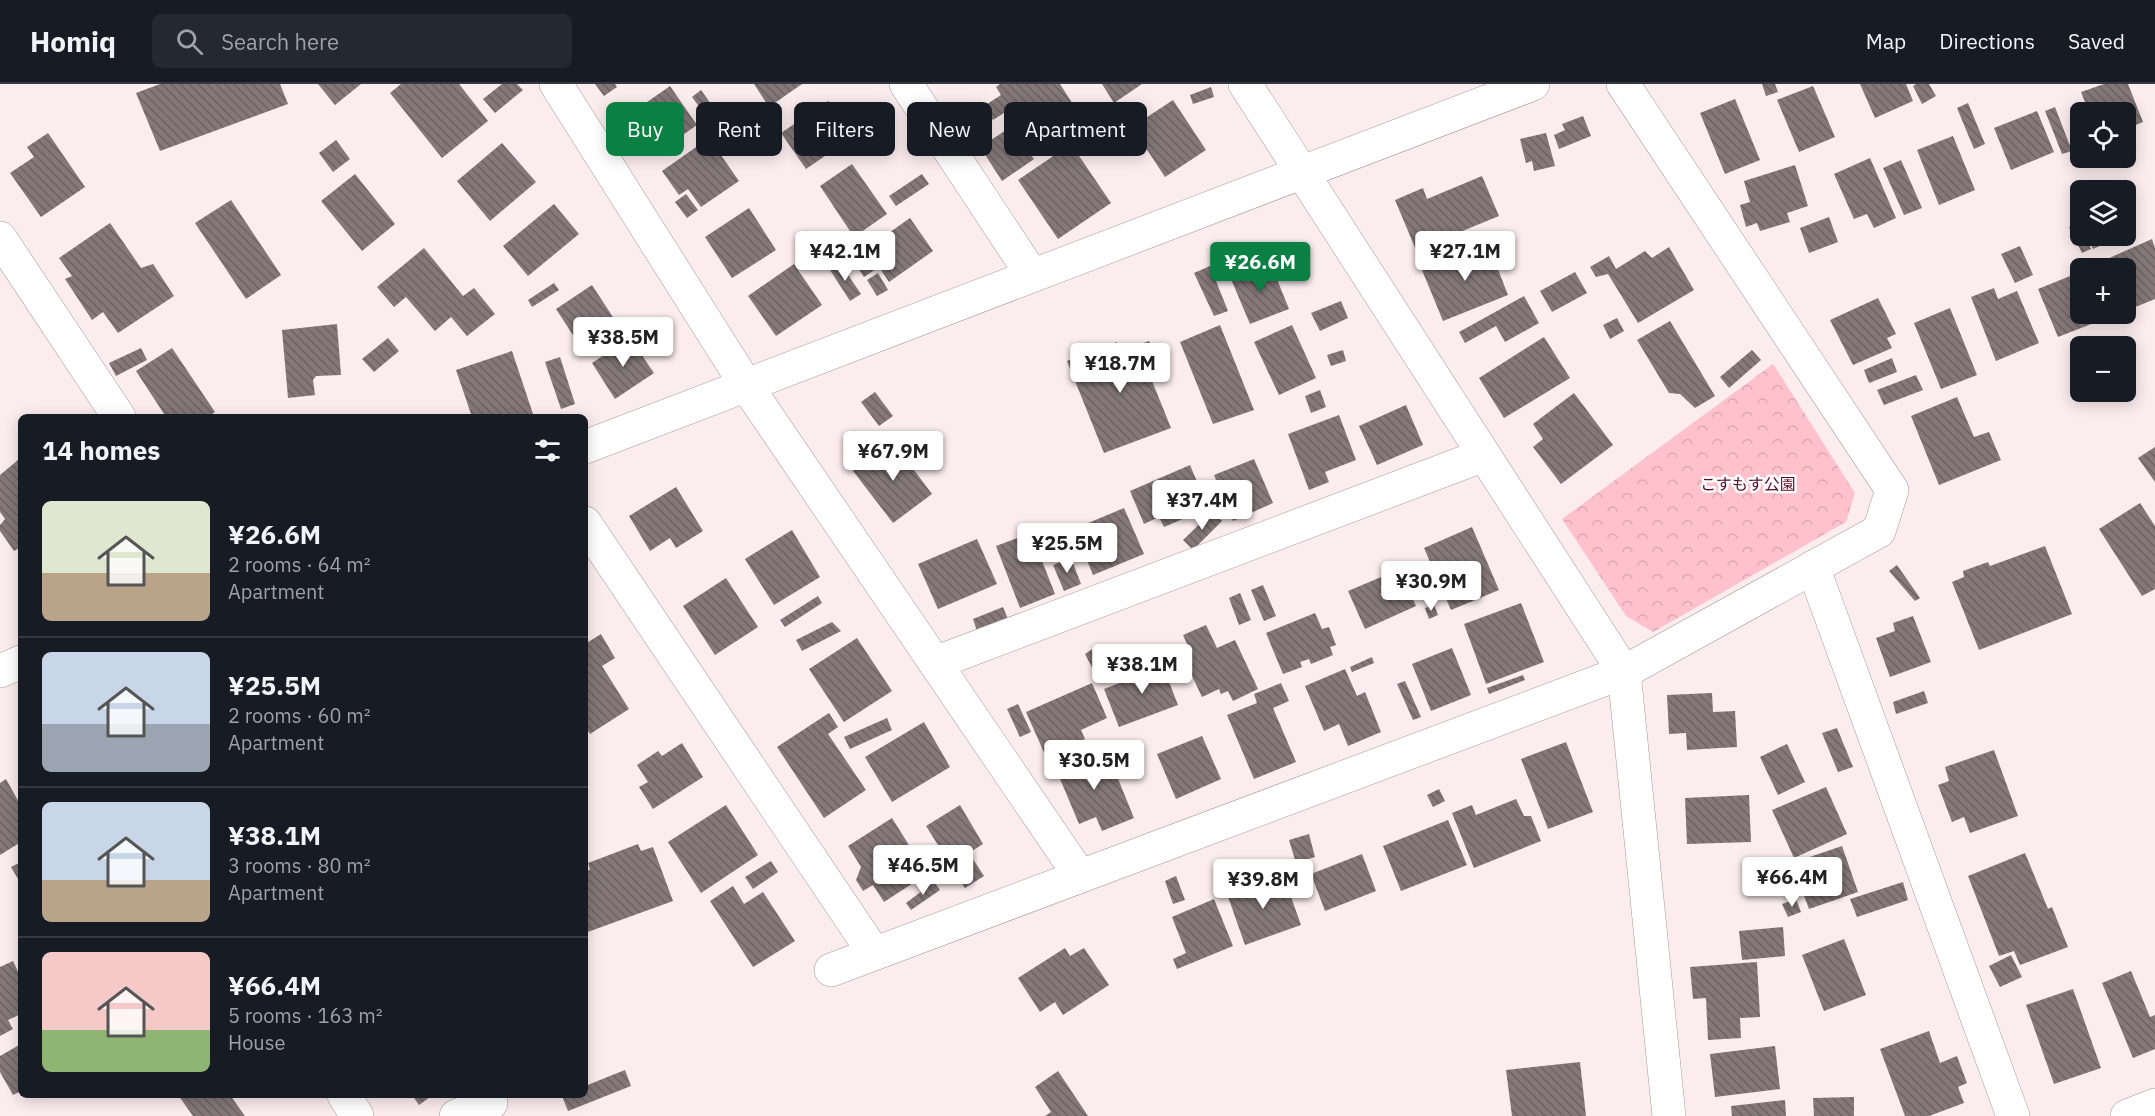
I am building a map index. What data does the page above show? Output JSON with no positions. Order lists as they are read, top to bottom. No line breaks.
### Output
{"parks":["こすもす公園"],"page":{"header":"Homiq","search":"Search here","nav":["Map","Directions","Saved"],"map_buttons":["+","−"],"chip":["Buy","Rent","Filters","New","Apartment"],"price":["¥42.1M","¥27.1M","¥26.6M","¥38.5M","¥18.7M","¥67.9M","¥37.4M","¥25.5M","¥30.9M","¥38.1M","¥30.5M","¥46.5M","¥66.4M","¥39.8M"],"heading":"14 homes","list":[{"name":"¥26.6M","note":"2 rooms · 64 m² · Apartment"},{"name":"¥25.5M","note":"2 rooms · 60 m² · Apartment"},{"name":"¥38.1M","note":"3 rooms · 80 m² · Apartment"},{"name":"¥66.4M","note":"5 rooms · 163 m² · House"}]}}
